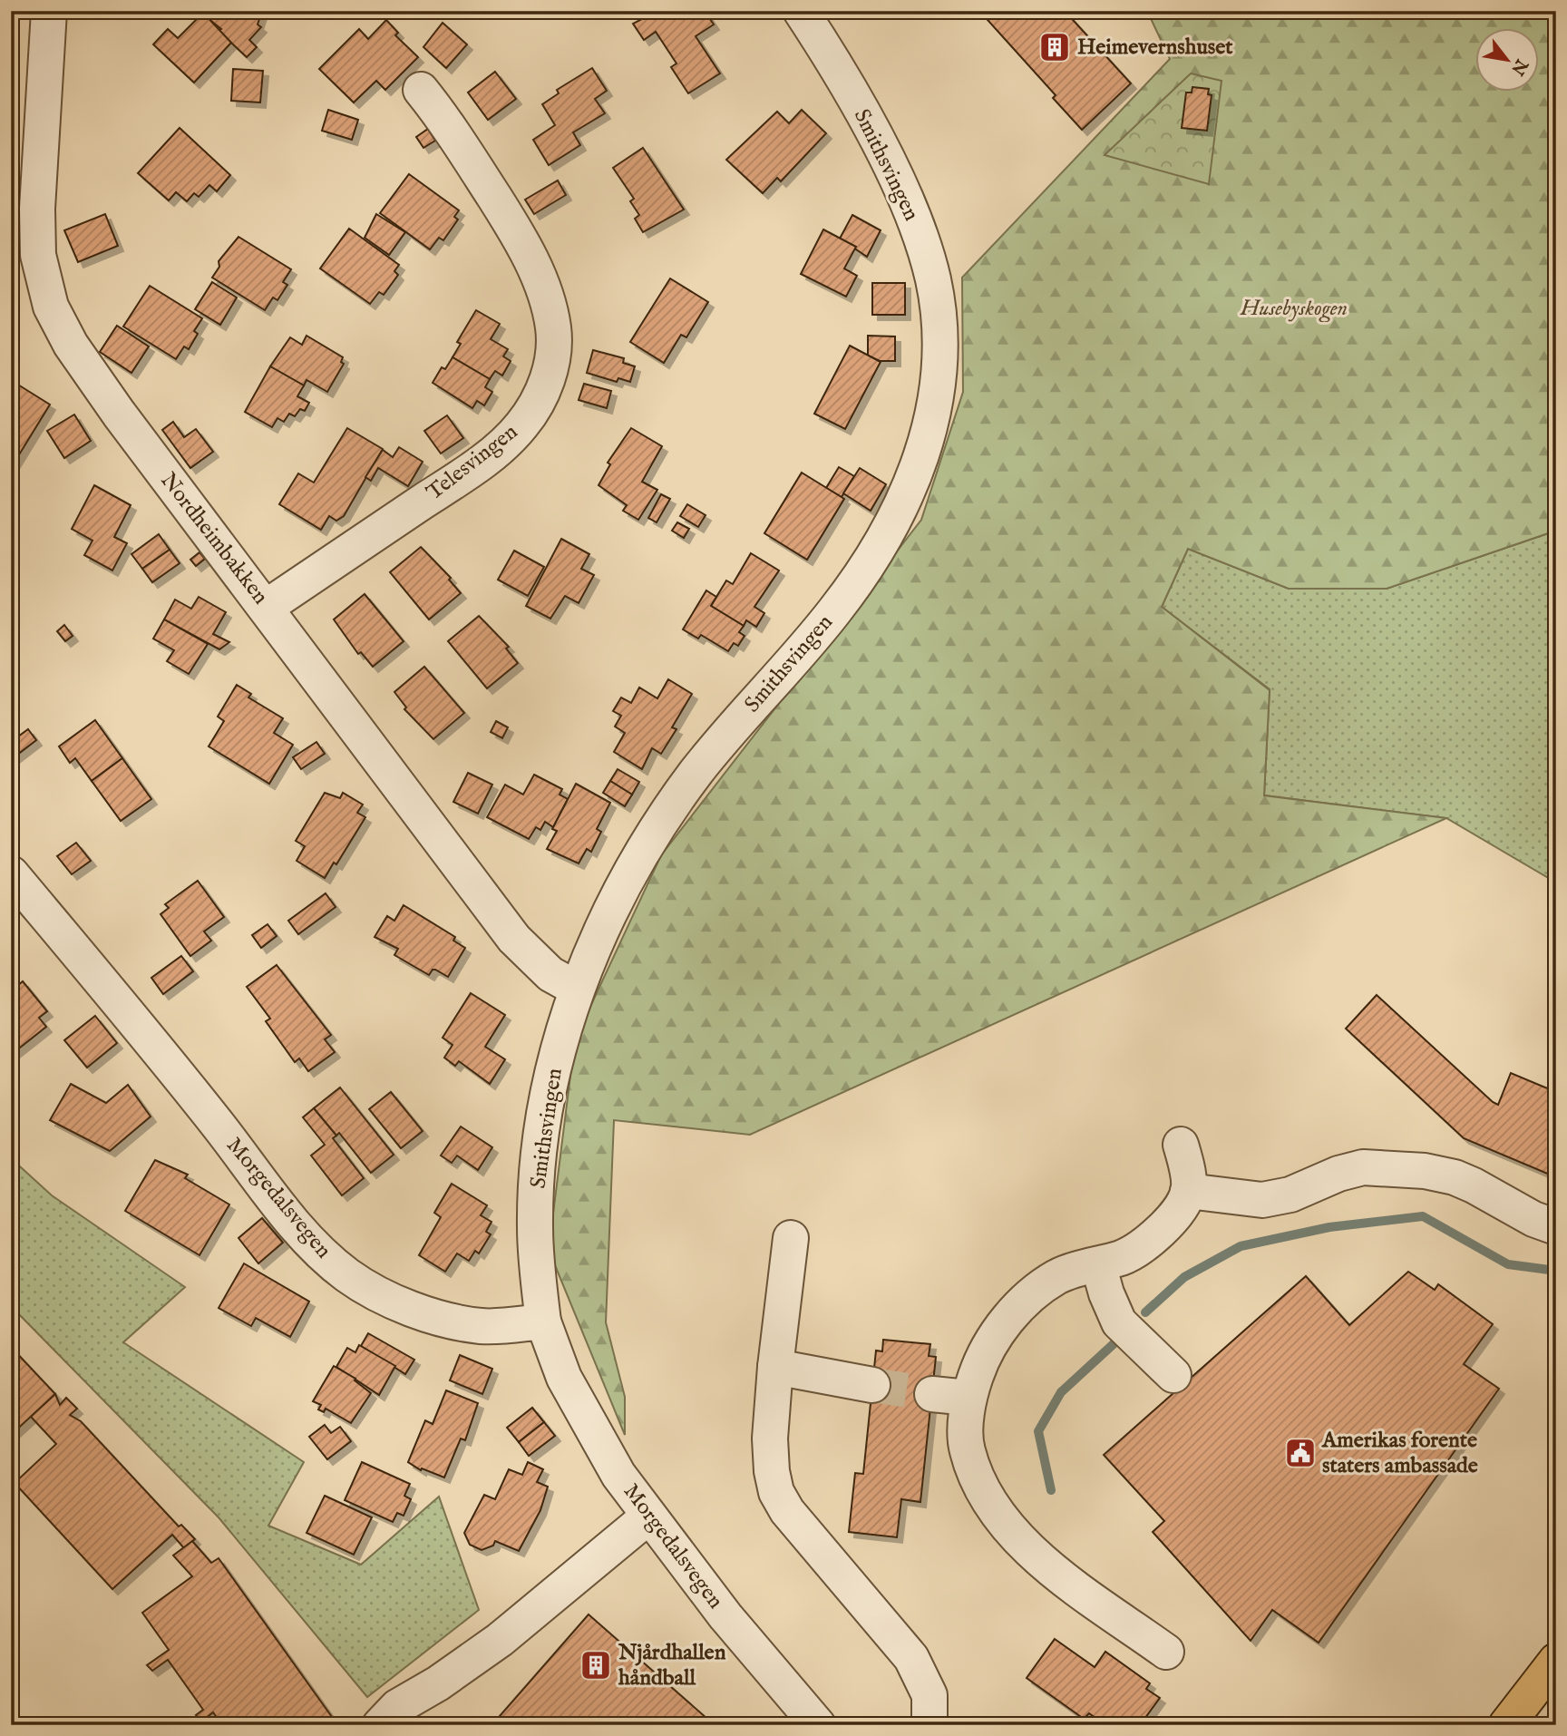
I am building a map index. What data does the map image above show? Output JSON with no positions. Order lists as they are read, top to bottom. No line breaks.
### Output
{"streets":{"street":["Smithsvingen","Telesvingen","Nordheimbakken","Morgedalsvegen"]},"crossings":[["Smithsvingen","Nordheimbakken"],["Smithsvingen","Morgedalsvegen"],["Telesvingen","Nordheimbakken"]],"parks":["Husebyskogen"],"places":{"building":["Heimevernshuset","Njårdhallen håndball"],"public building":["Amerikas forente staters ambassade"]},"north":"bottom right"}
